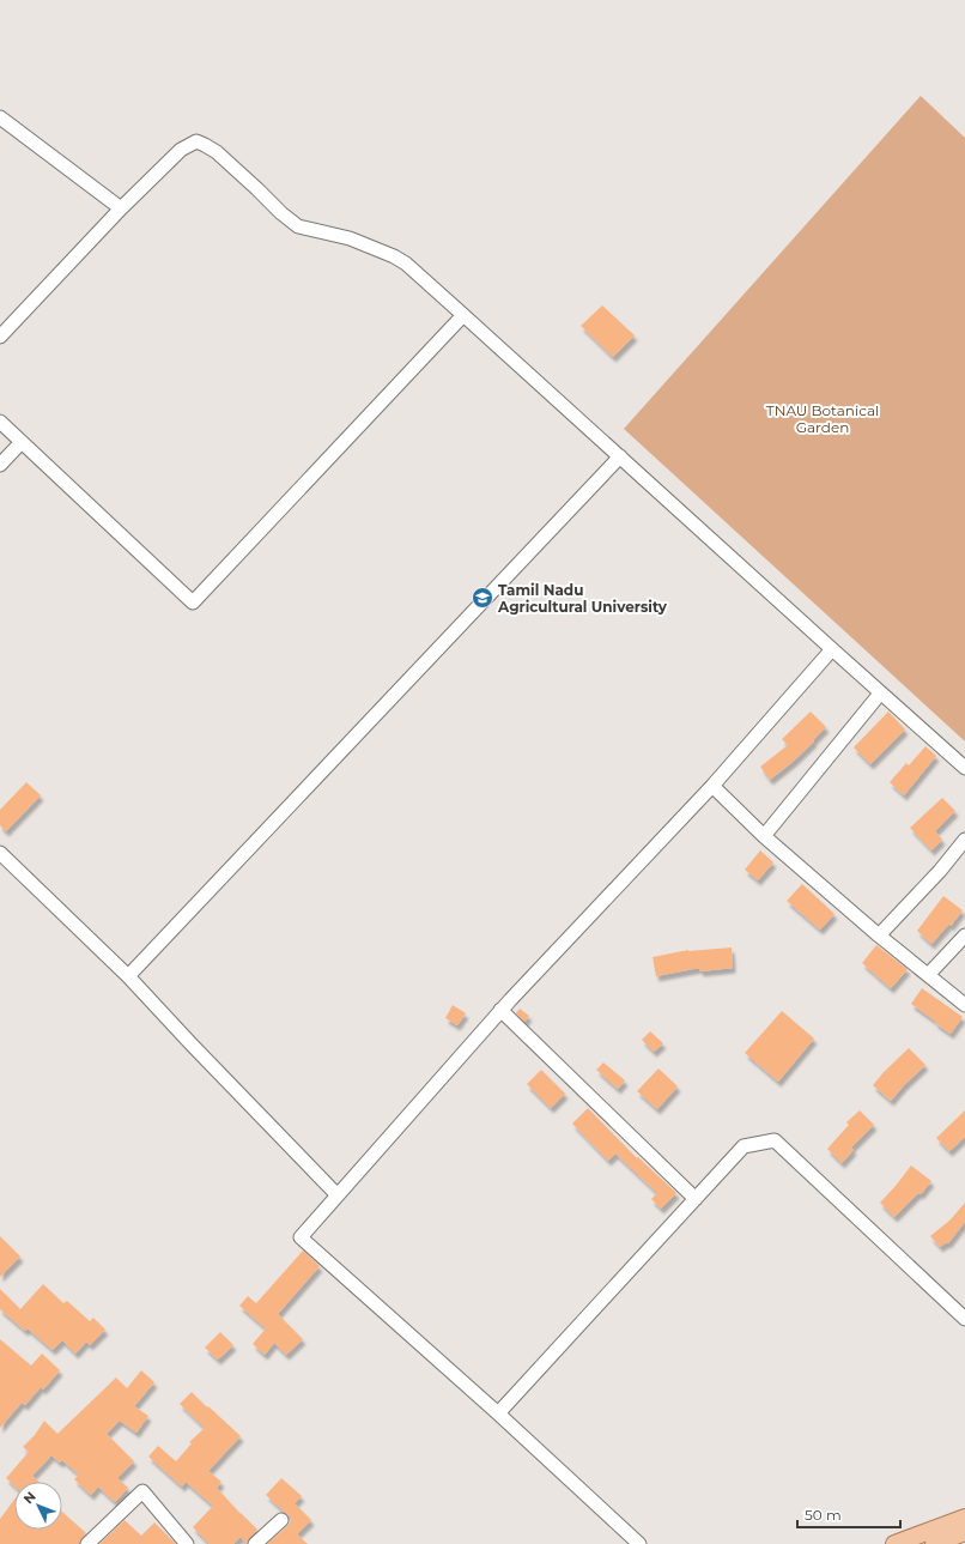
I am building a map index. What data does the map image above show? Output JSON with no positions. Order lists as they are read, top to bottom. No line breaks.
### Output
{"parks":["TNAU Botanical Garden"],"places":{"school or university":["Tamil Nadu Agricultural University"]},"scale_bar":"50 m","north":"top left"}
